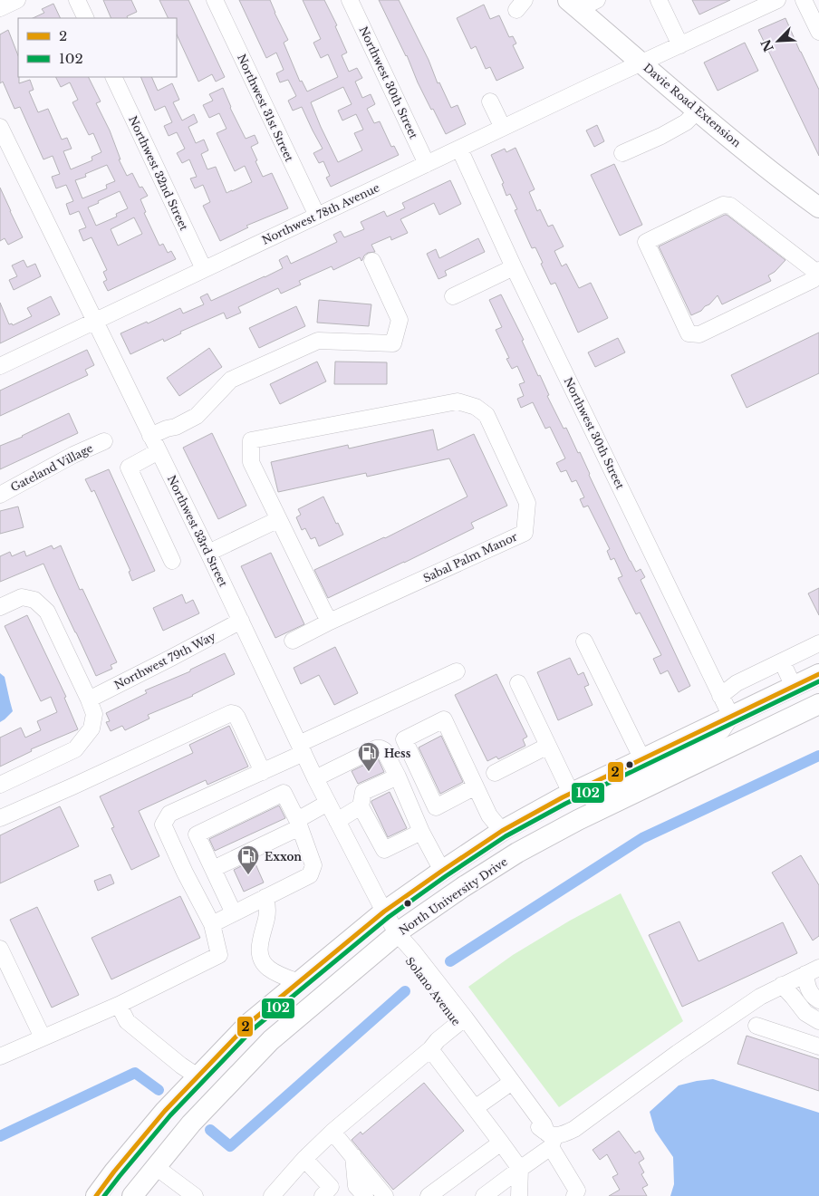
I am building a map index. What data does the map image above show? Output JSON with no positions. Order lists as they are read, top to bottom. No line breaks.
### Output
{"streets":{"main road":["Davie Road Extension","North University Drive"],"street":["Northwest 30th Street","Northwest 31st Street","Northwest 32nd Street","Northwest 78th Avenue","Gateland Village","Northwest 33rd Street","Sabal Palm Manor","Northwest 79th Way","Solano Avenue"]},"crossings":[["Northwest 30th Street","Northwest 78th Avenue"],["Davie Road Extension","Northwest 78th Avenue"],["Northwest 31st Street","Northwest 78th Avenue"],["Northwest 32nd Street","Northwest 78th Avenue"],["Northwest 78th Avenue","Northwest 33rd Street"],["Northwest 33rd Street","Northwest 79th Way"],["Northwest 33rd Street","North University Drive"],["Northwest 33rd Street","Solano Avenue"],["North University Drive","Solano Avenue"]],"places":{"fuel station":["Hess","Exxon"]},"lines":["transit line 2","transit line 102"],"legend":["2","102"],"north":"bottom left"}
